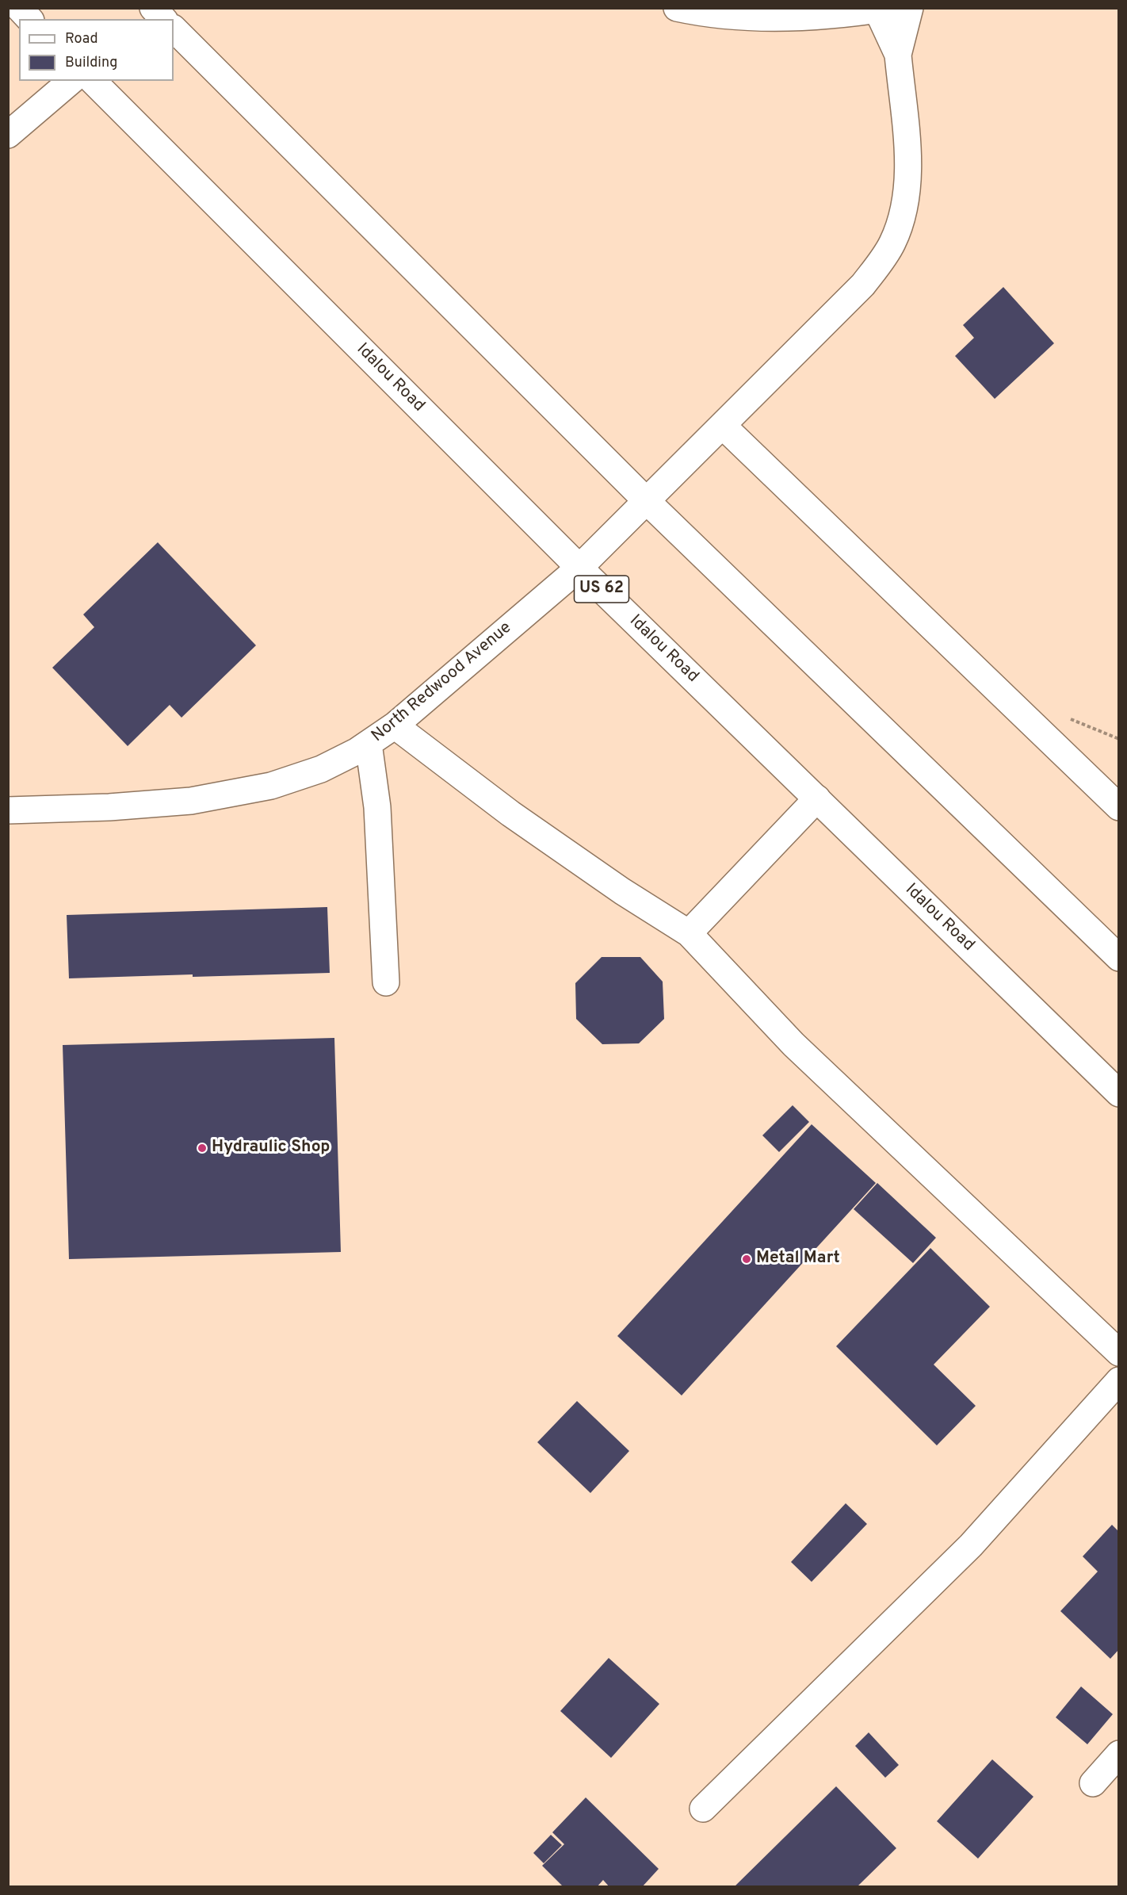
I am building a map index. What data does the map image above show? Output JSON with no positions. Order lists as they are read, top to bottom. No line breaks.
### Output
{"streets":{"main road":["Idalou Road","US 62","North Redwood Avenue"]},"crossings":[["Idalou Road","North Redwood Avenue"]],"places":["Hydraulic Shop","Metal Mart"],"legend":["Road","Building"]}
